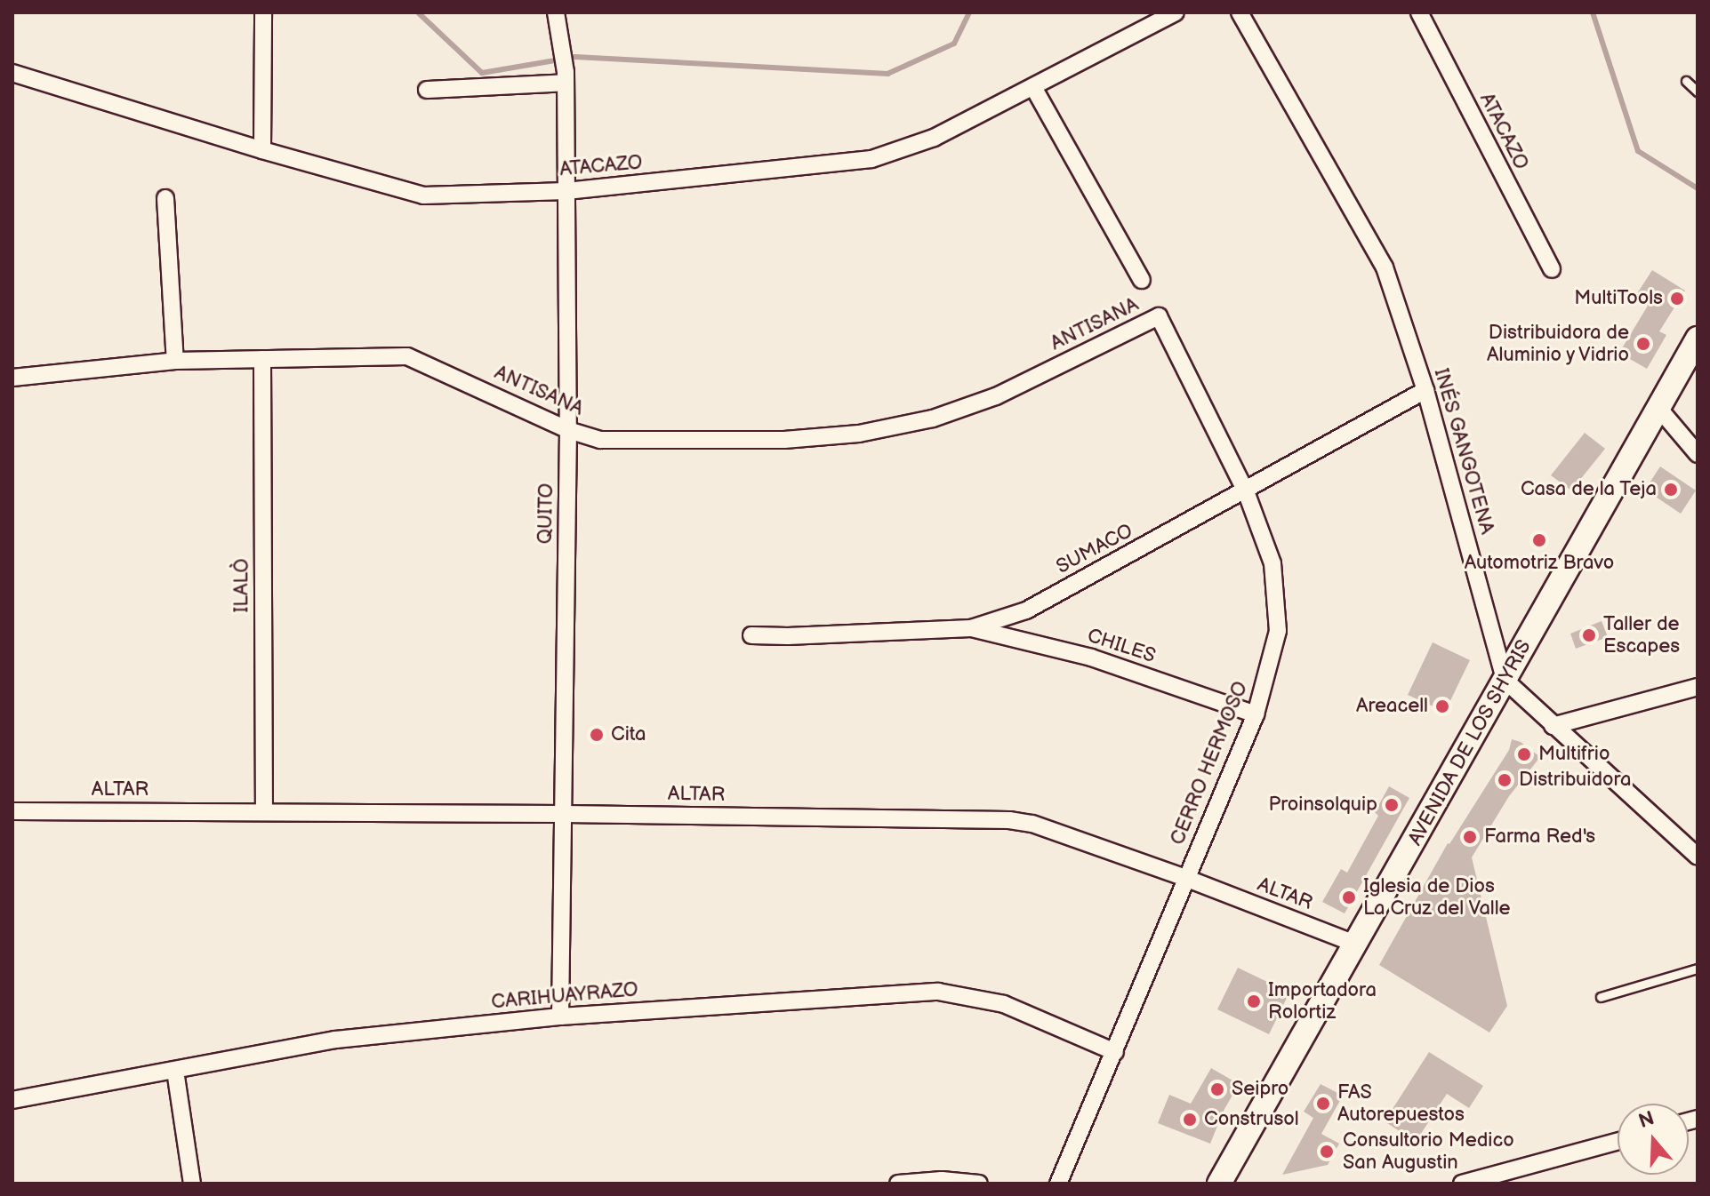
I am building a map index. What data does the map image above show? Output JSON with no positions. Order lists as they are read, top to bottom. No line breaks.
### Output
{"streets":{"main road":["AVENIDA DE LOS SHYRIS"],"street":["ATACAZO","ANTISANA","INÉS GANGOTENA","QUITO","SUMACO","ILALÒ","CHILES","CERRO HERMOSO","ALTAR","CARIHUAYRAZO"]},"crossings":[["ATACAZO","QUITO"],["ANTISANA","QUITO"],["ANTISANA","ILALÒ"],["ANTISANA","CERRO HERMOSO"],["INÉS GANGOTENA","SUMACO"],["INÉS GANGOTENA","AVENIDA DE LOS SHYRIS"],["QUITO","ALTAR"],["QUITO","CARIHUAYRAZO"],["SUMACO","CHILES"],["SUMACO","CERRO HERMOSO"],["ILALÒ","ALTAR"],["CHILES","CERRO HERMOSO"],["AVENIDA DE LOS SHYRIS","ALTAR"],["CERRO HERMOSO","ALTAR"],["CERRO HERMOSO","CARIHUAYRAZO"]],"places":["MultiTools","Distribuidora de Aluminio y Vidrio","Casa de la Teja","Automotriz Bravo","Taller de Escapes","Areacell","Cita","Multifrio","Distribuidora","Proinsolquip","Farma Red's","Iglesia de Dios La Cruz del Valle","Importadora Rolortiz","Seipro","FAS Autorepuestos","Construsol","Consultorio Medico San Augustin"],"north":"top"}
